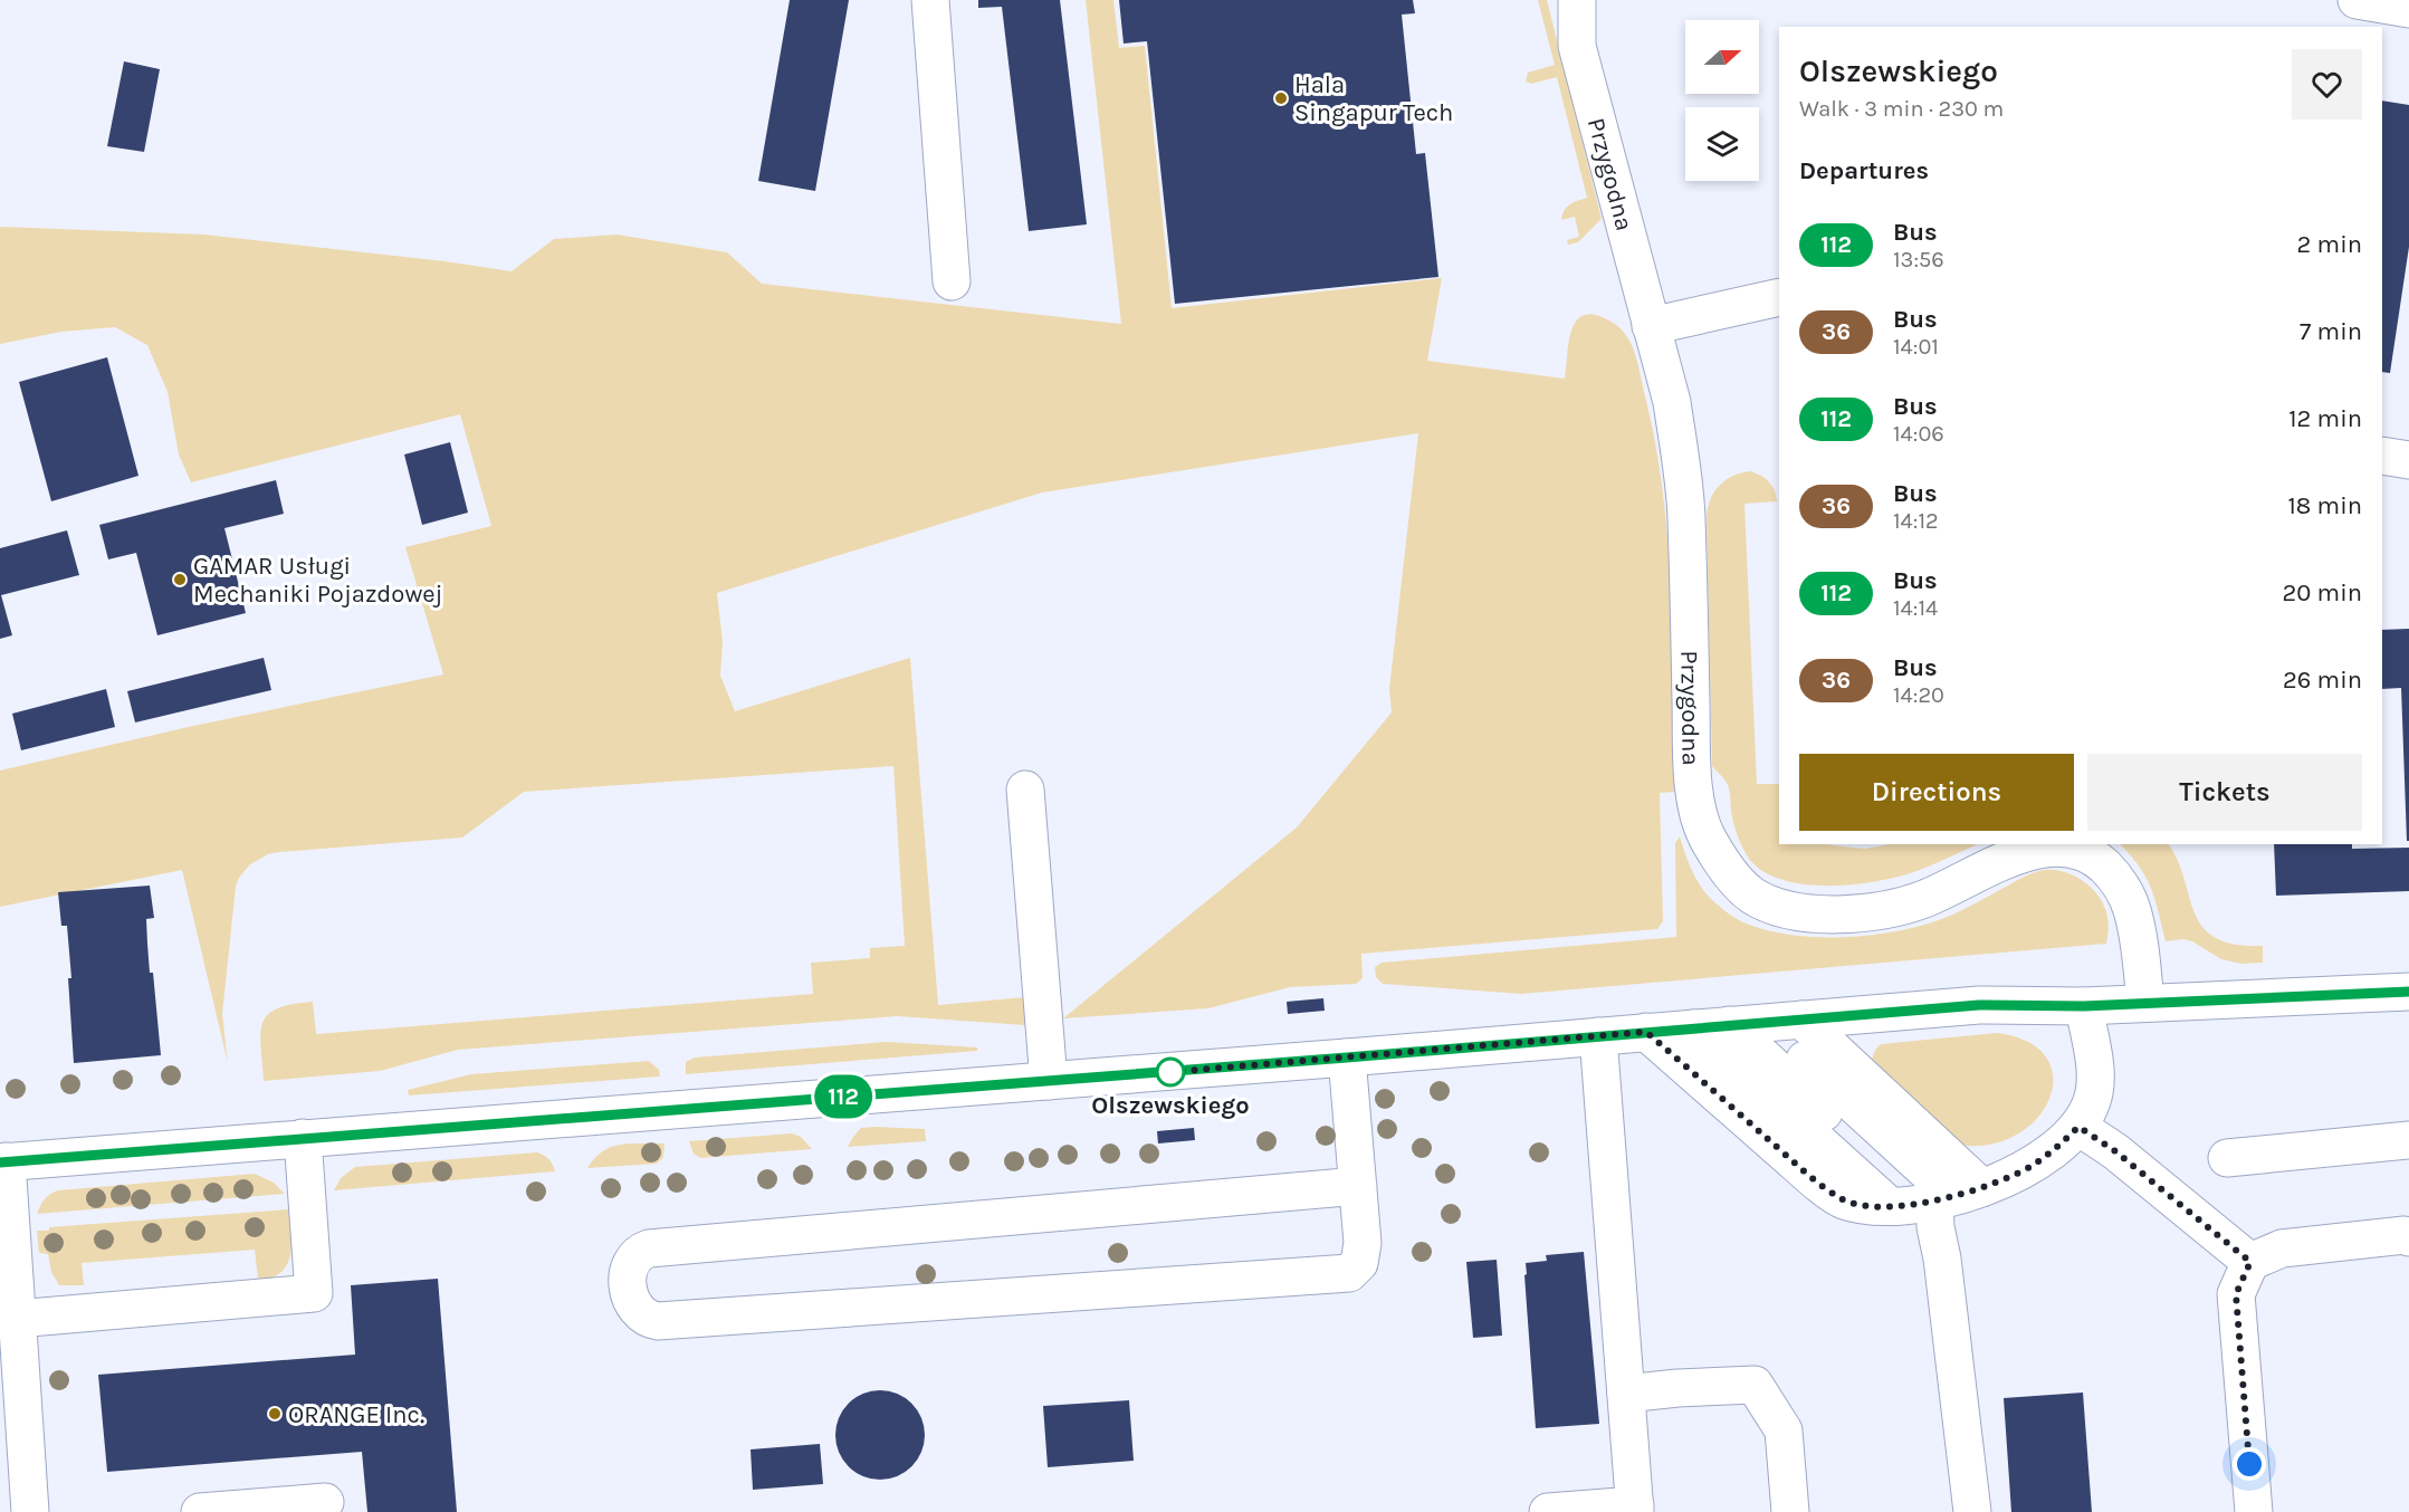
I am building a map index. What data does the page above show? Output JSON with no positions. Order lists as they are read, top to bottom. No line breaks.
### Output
{"streets":{"street":["Przygodna"]},"places":["Hala Singapur Tech","GAMAR Usługi Mechaniki Pojazdowej","Olszewskiego","ORANGE Inc."],"lines":["bus line 112"],"north":"right","page":{"on_map":"112","heading":[["Olszewskiego","Walk · 3 min · 230 m"],"Departures"],"list":[{"mark":"112","name":"Bus","note":"13:56","value":"2 min"},{"mark":"36","name":"Bus","note":"14:01","value":"7 min"},{"mark":"112","name":"Bus","note":"14:06","value":"12 min"},{"mark":"36","name":"Bus","note":"14:12","value":"18 min"},{"mark":"112","name":"Bus","note":"14:14","value":"20 min"},{"mark":"36","name":"Bus","note":"14:20","value":"26 min"}],"buttons":["Directions","Tickets"]}}
